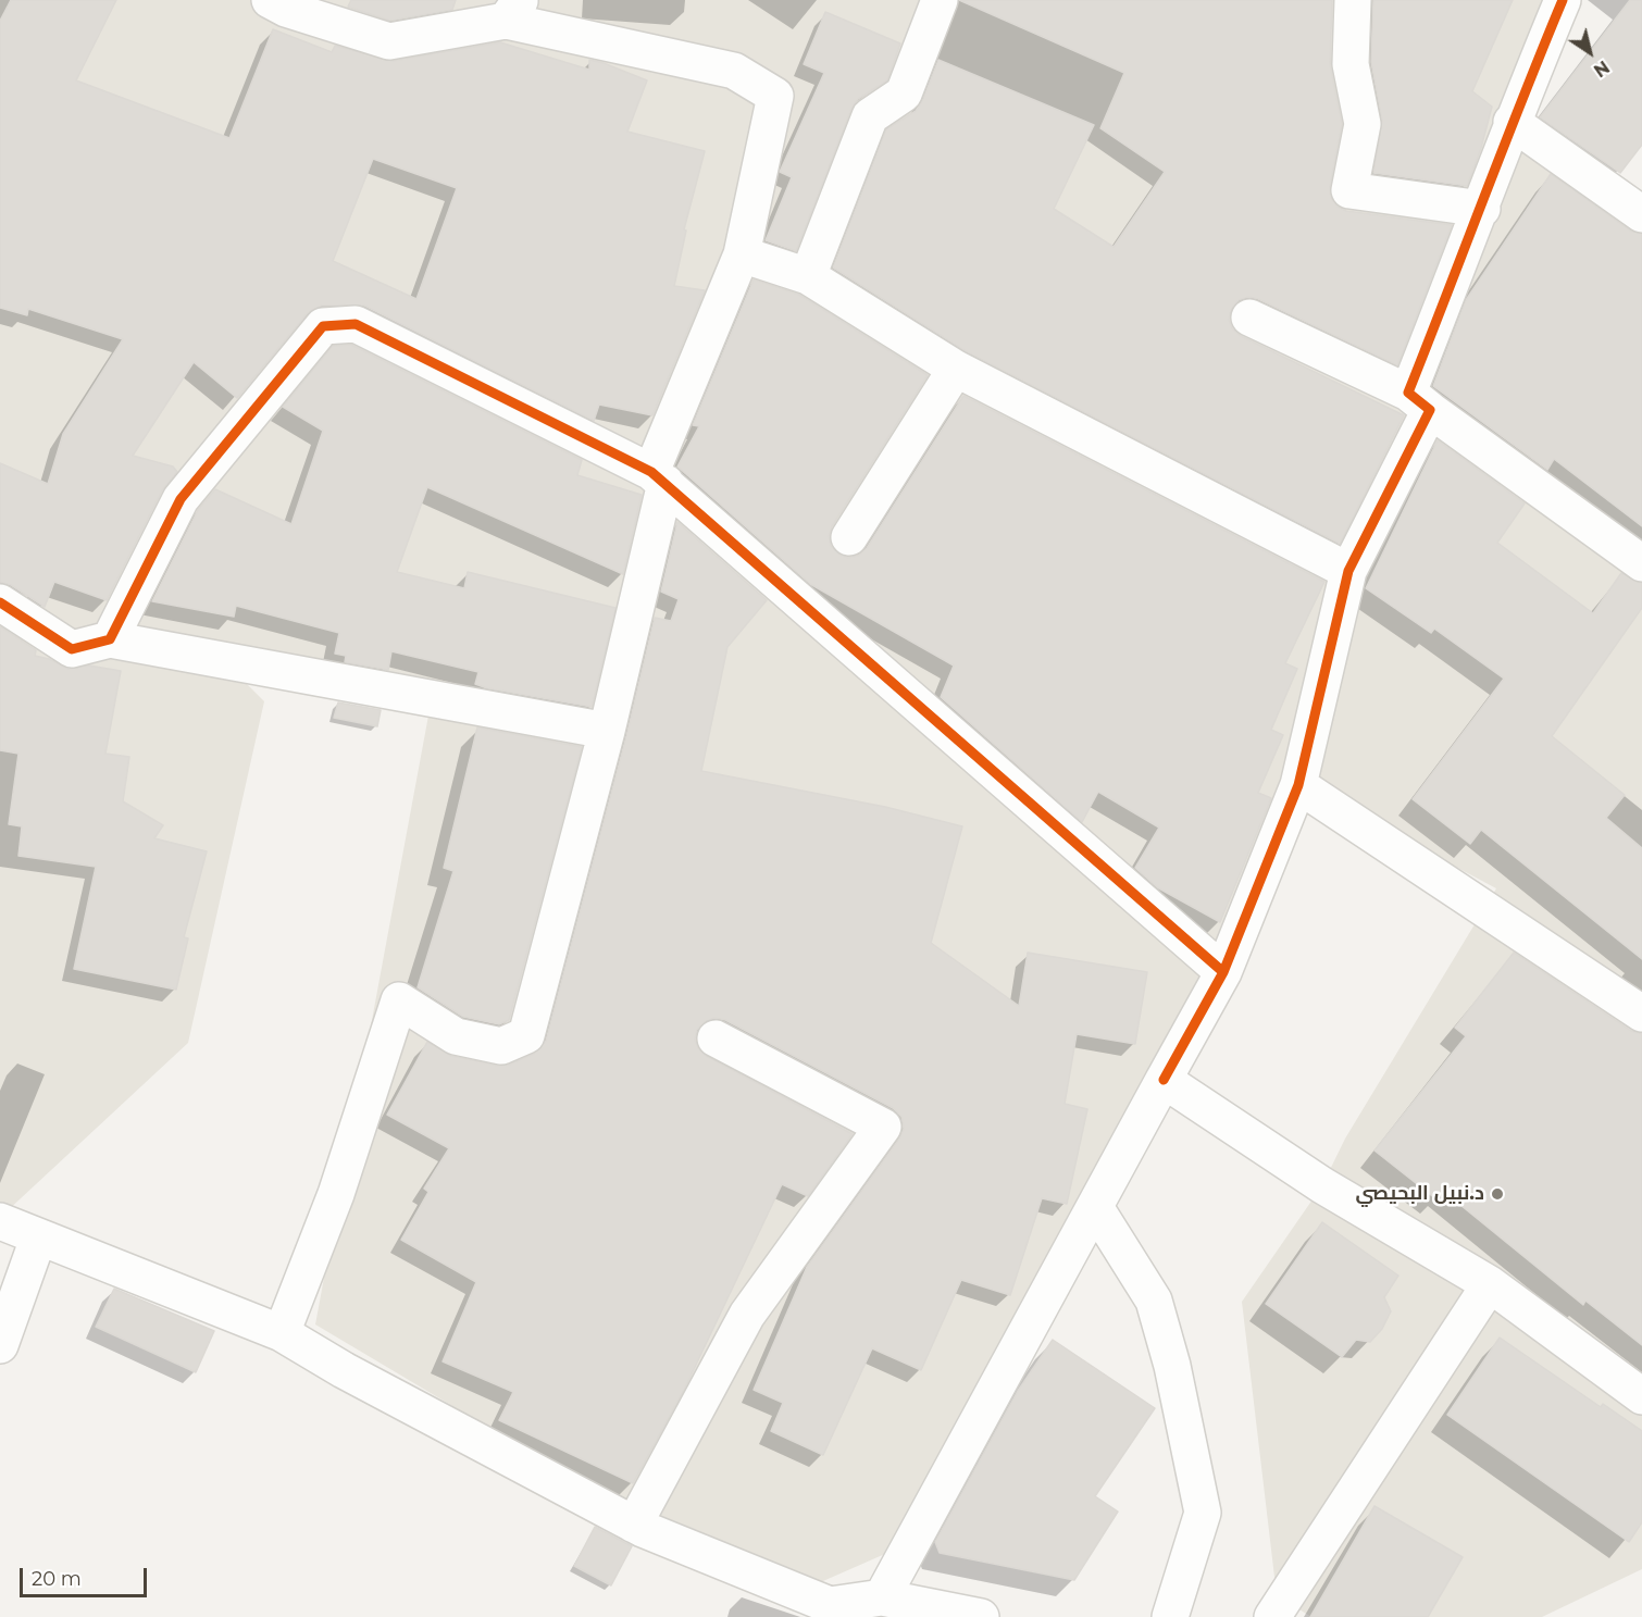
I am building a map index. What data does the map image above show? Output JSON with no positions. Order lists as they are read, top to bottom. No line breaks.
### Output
{"places":["د.نبيل البحيصي"],"scale_bar":"20 m","north":"bottom right"}
